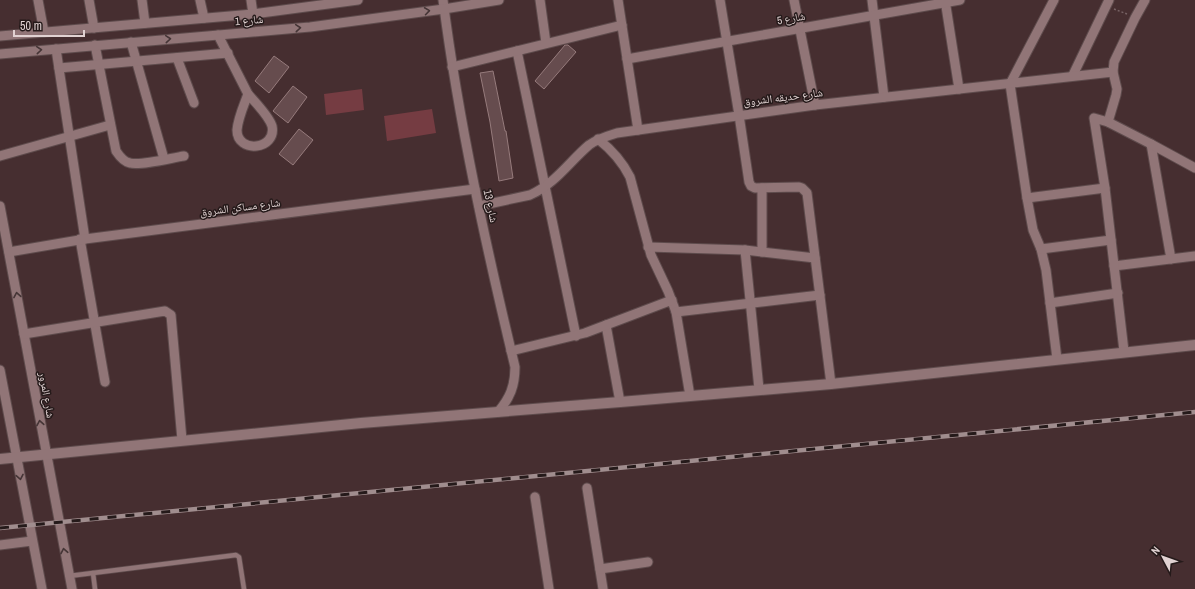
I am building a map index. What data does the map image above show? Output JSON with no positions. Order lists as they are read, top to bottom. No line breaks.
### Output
{"streets":{"street":["شارع 5","شارع 1","شارع حديقه الشروق","شارع 13","شارع مساكن الشروق","شارع المرور"]},"crossings":[["شارع 1","شارع 13"],["شارع حديقه الشروق","شارع 13"],["شارع 13","شارع مساكن الشروق"],["شارع مساكن الشروق","شارع المرور"]],"scale_bar":"50 m","north":"top left"}
